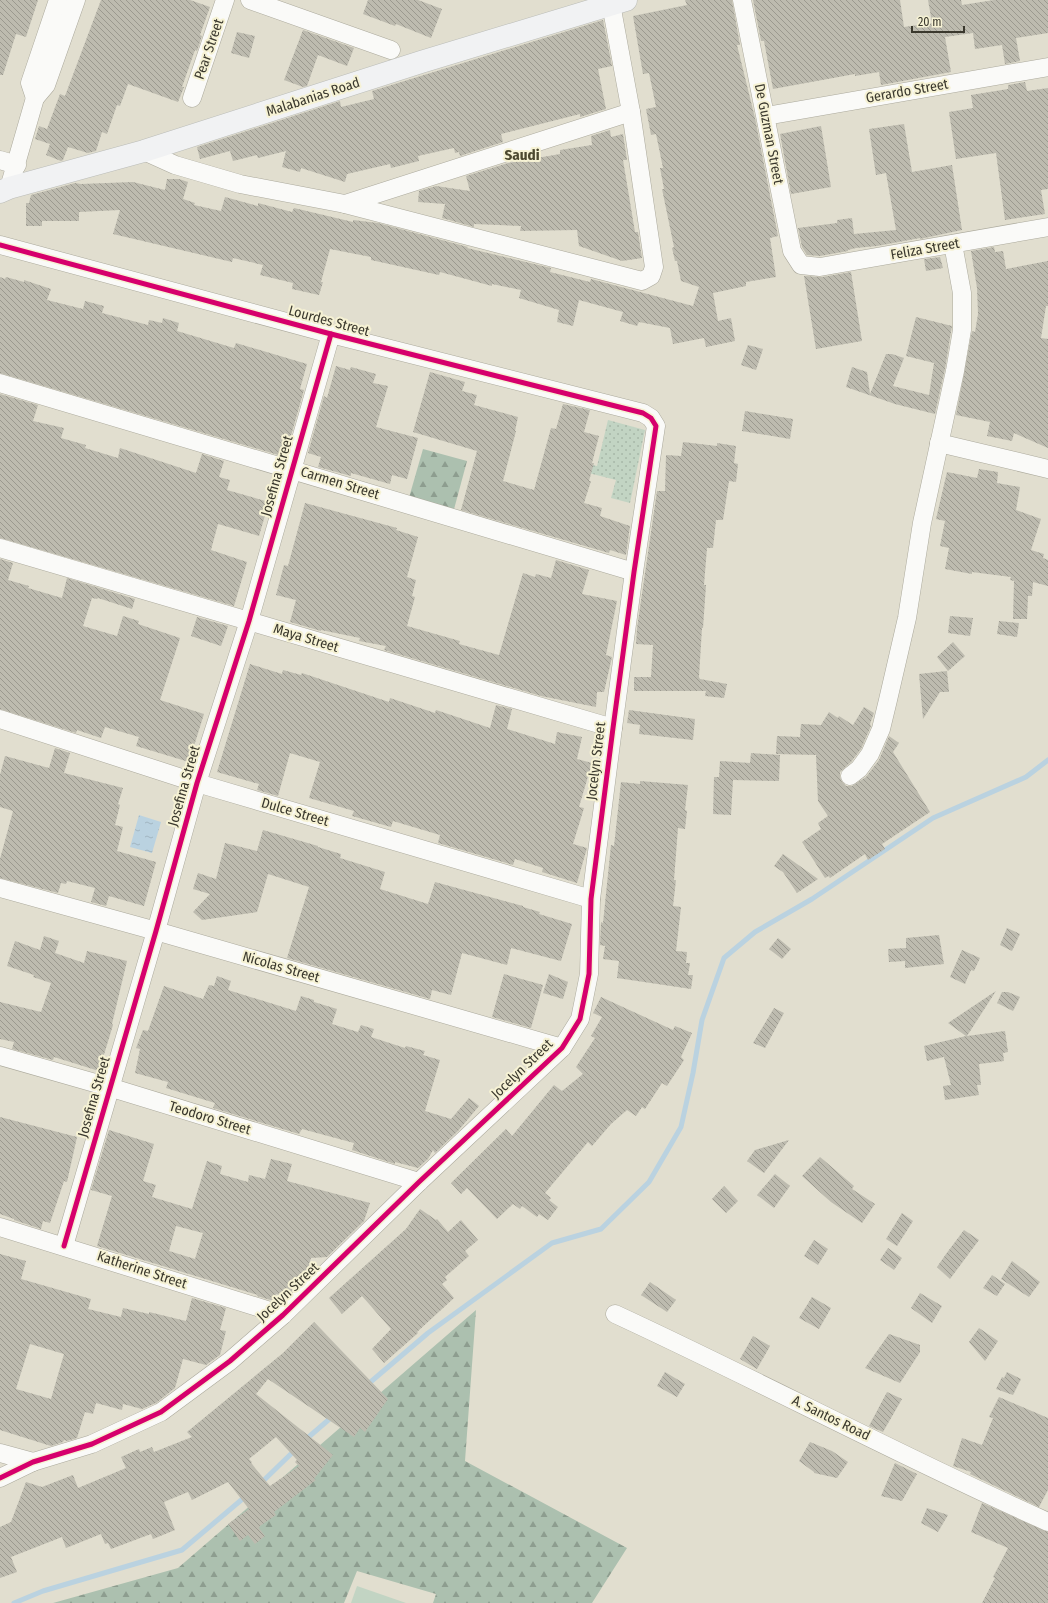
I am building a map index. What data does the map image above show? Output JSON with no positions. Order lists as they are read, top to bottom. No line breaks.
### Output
{"streets":{"main road":["Malabanias Road"],"street":["Pear Street","Gerardo Street","De Guzman Street","Feliza Street","Lourdes Street","Josefina Street","Carmen Street","Maya Street","Jocelyn Street","Dulce Street","Nicolas Street","Teodoro Street","Katherine Street","A. Santos Road"]},"crossings":[["Gerardo Street","De Guzman Street"],["De Guzman Street","Feliza Street"],["Lourdes Street","Josefina Street"],["Lourdes Street","Jocelyn Street"],["Josefina Street","Carmen Street"],["Josefina Street","Maya Street"],["Josefina Street","Dulce Street"],["Josefina Street","Nicolas Street"],["Josefina Street","Teodoro Street"],["Josefina Street","Katherine Street"],["Carmen Street","Jocelyn Street"],["Maya Street","Jocelyn Street"],["Jocelyn Street","Dulce Street"],["Jocelyn Street","Nicolas Street"],["Jocelyn Street","Teodoro Street"],["Jocelyn Street","Katherine Street"]],"districts":["Saudi"],"scale_bar":"20 m"}
